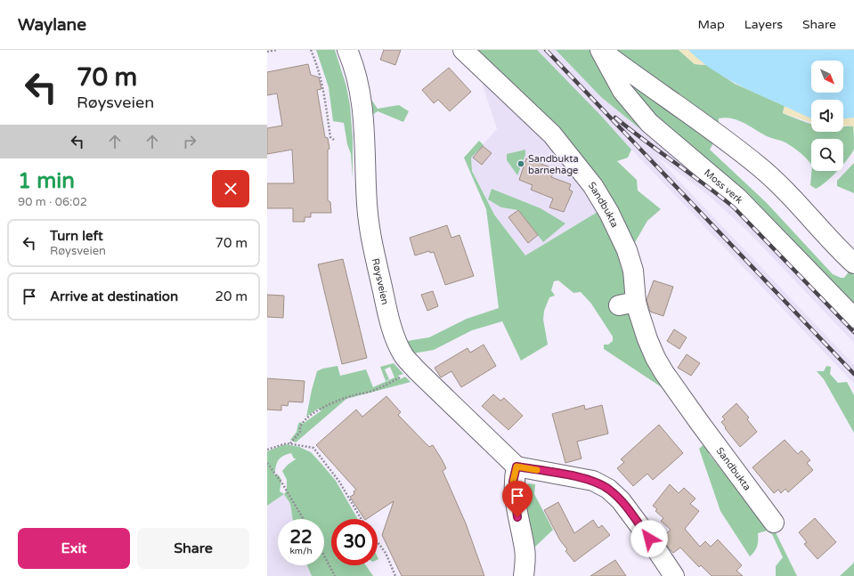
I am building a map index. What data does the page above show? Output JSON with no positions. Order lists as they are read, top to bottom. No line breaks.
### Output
{"streets":{"street":["Moss verk","Sandbukta","Røysveien"]},"places":["Sandbukta barnehage"],"north":"bottom right","page":{"header":"Waylane","nav":["Map","Layers","Share"],"turn":["70 m","Røysveien"],"heading":["1 min","90 m · 06:02"],"list":[{"name":"Turn left","note":"Røysveien","value":"70 m"},{"name":"Arrive at destination","value":"20 m"}],"speed":"22 km/h","limit":"30","buttons":["Exit","Share"]}}
